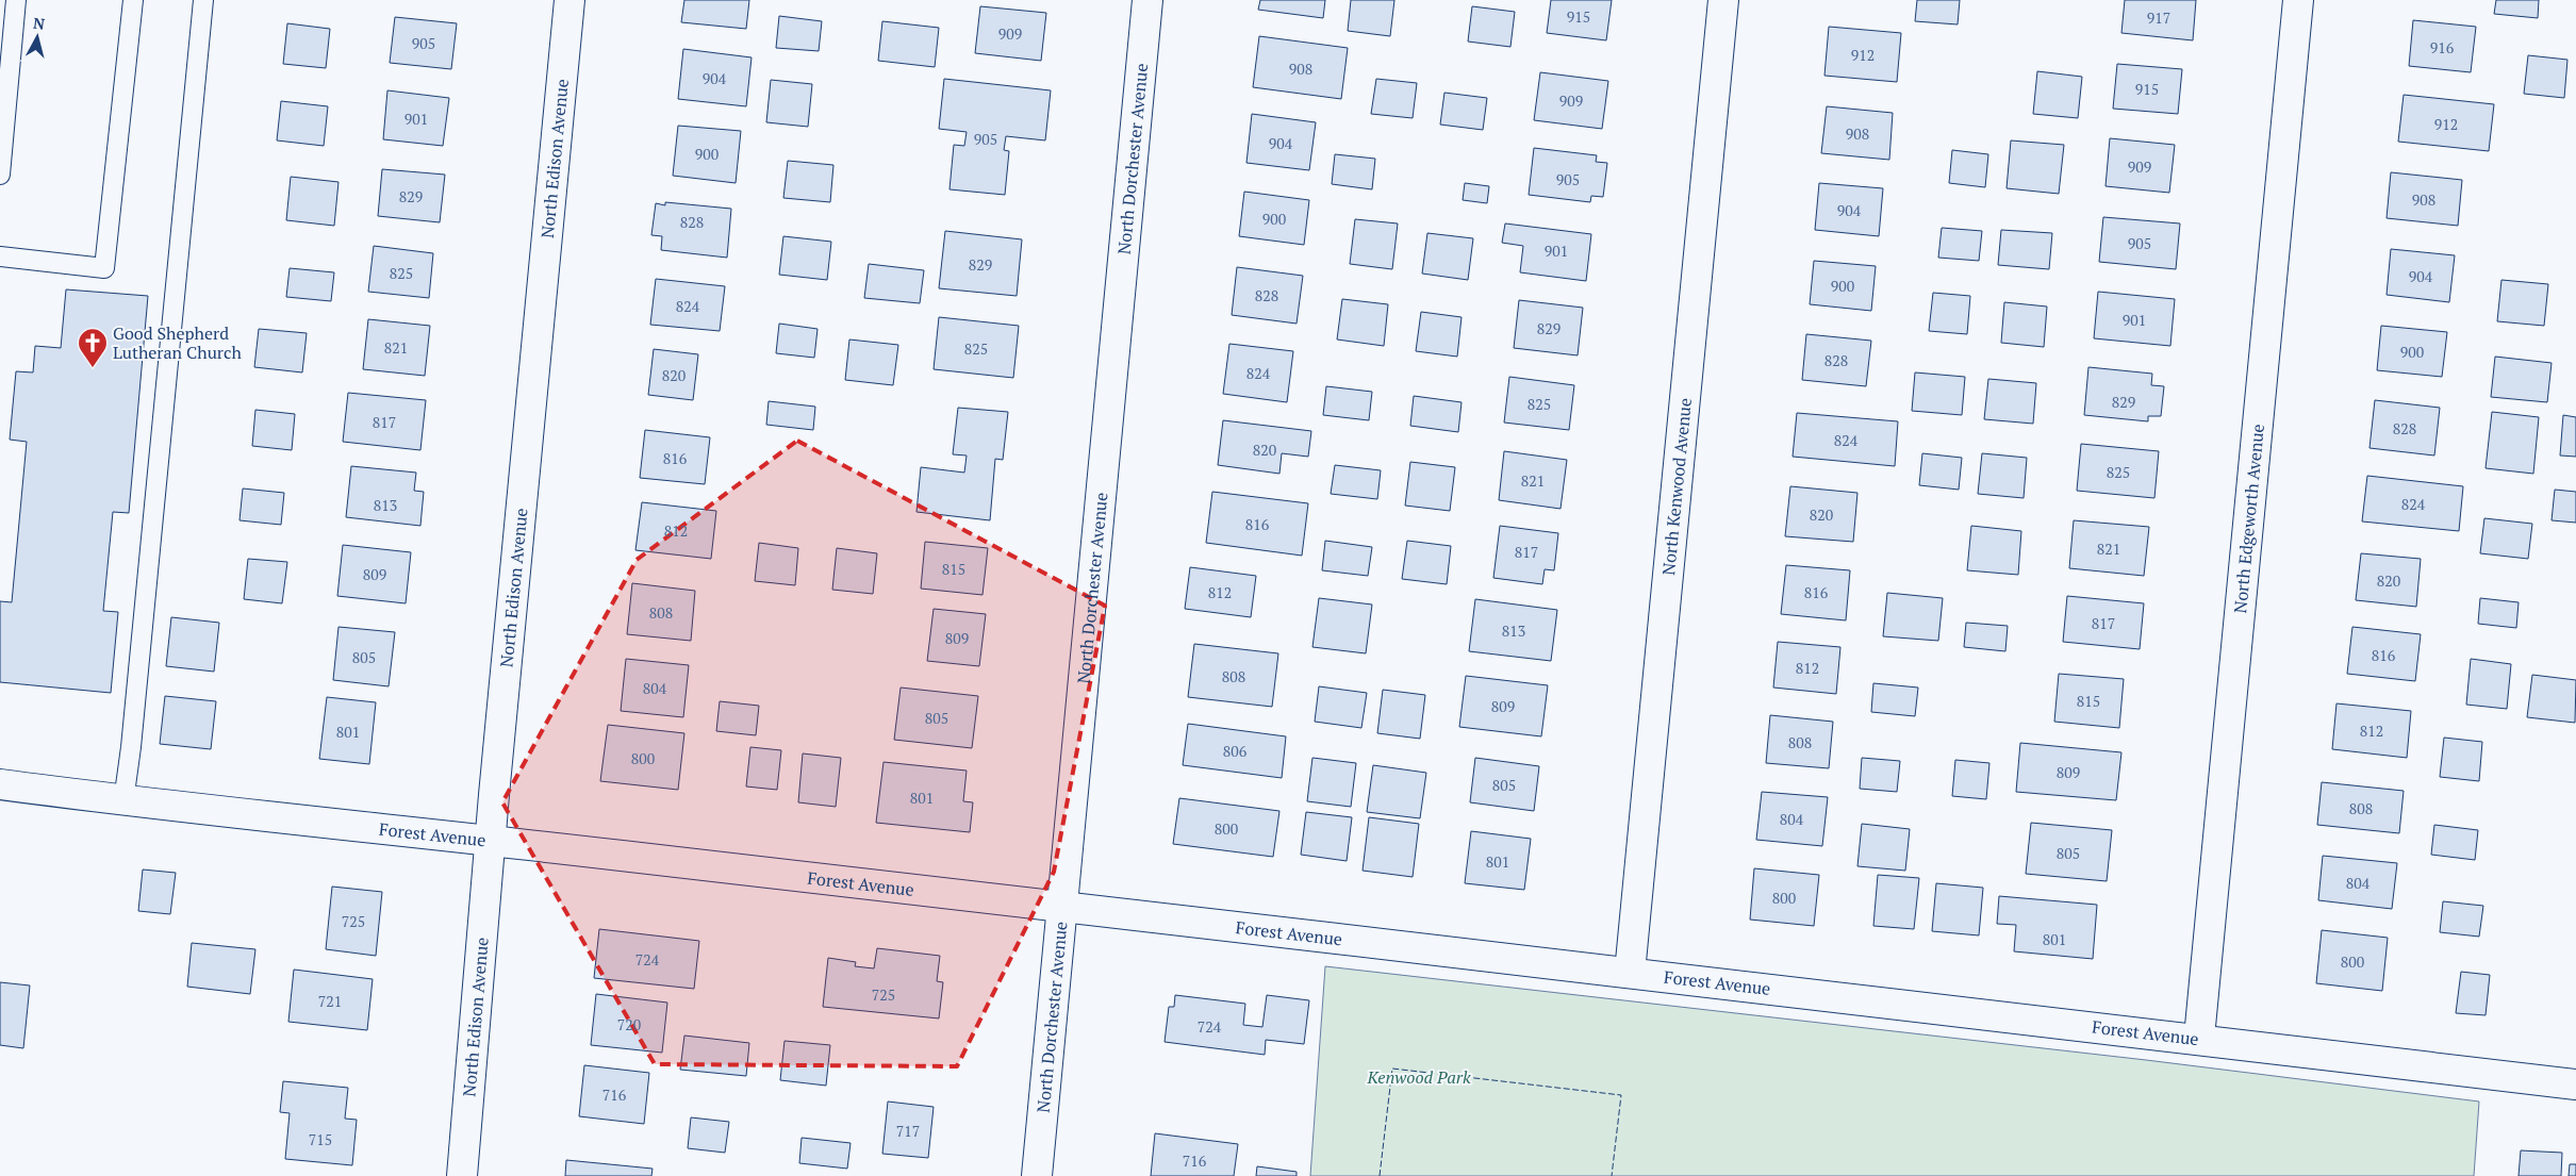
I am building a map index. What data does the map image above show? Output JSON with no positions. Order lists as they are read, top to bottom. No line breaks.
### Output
{"streets":{"street":["North Edison Avenue","North Dorchester Avenue","North Kenwood Avenue","North Edgeworth Avenue","Forest Avenue"]},"crossings":[["North Edison Avenue","Forest Avenue"],["North Dorchester Avenue","Forest Avenue"],["North Kenwood Avenue","Forest Avenue"],["North Edgeworth Avenue","Forest Avenue"]],"parks":["Kenwood Park"],"places":{"church":["Good Shepherd Lutheran Church"]},"house_numbers":["915","917","909","905","916","912","908","904","915","909","901","912","908","905","904","900","909","905","829","908","904","900","828","905","901","829","825","904","900","828","824","901","829","821","825","900","828","824","820","829","825","817","828","824","820","816","825","821","824","813","820","816","812","821","817","815","809","820","812","816","808","817","813","809","816","805","812","808","804","815","809","805","812","801","808","806","800","809","805","801","808","804","800","805","801","804","800","725","801","724","800","725","721","720","724","716","717","715","716"],"north":"top"}
